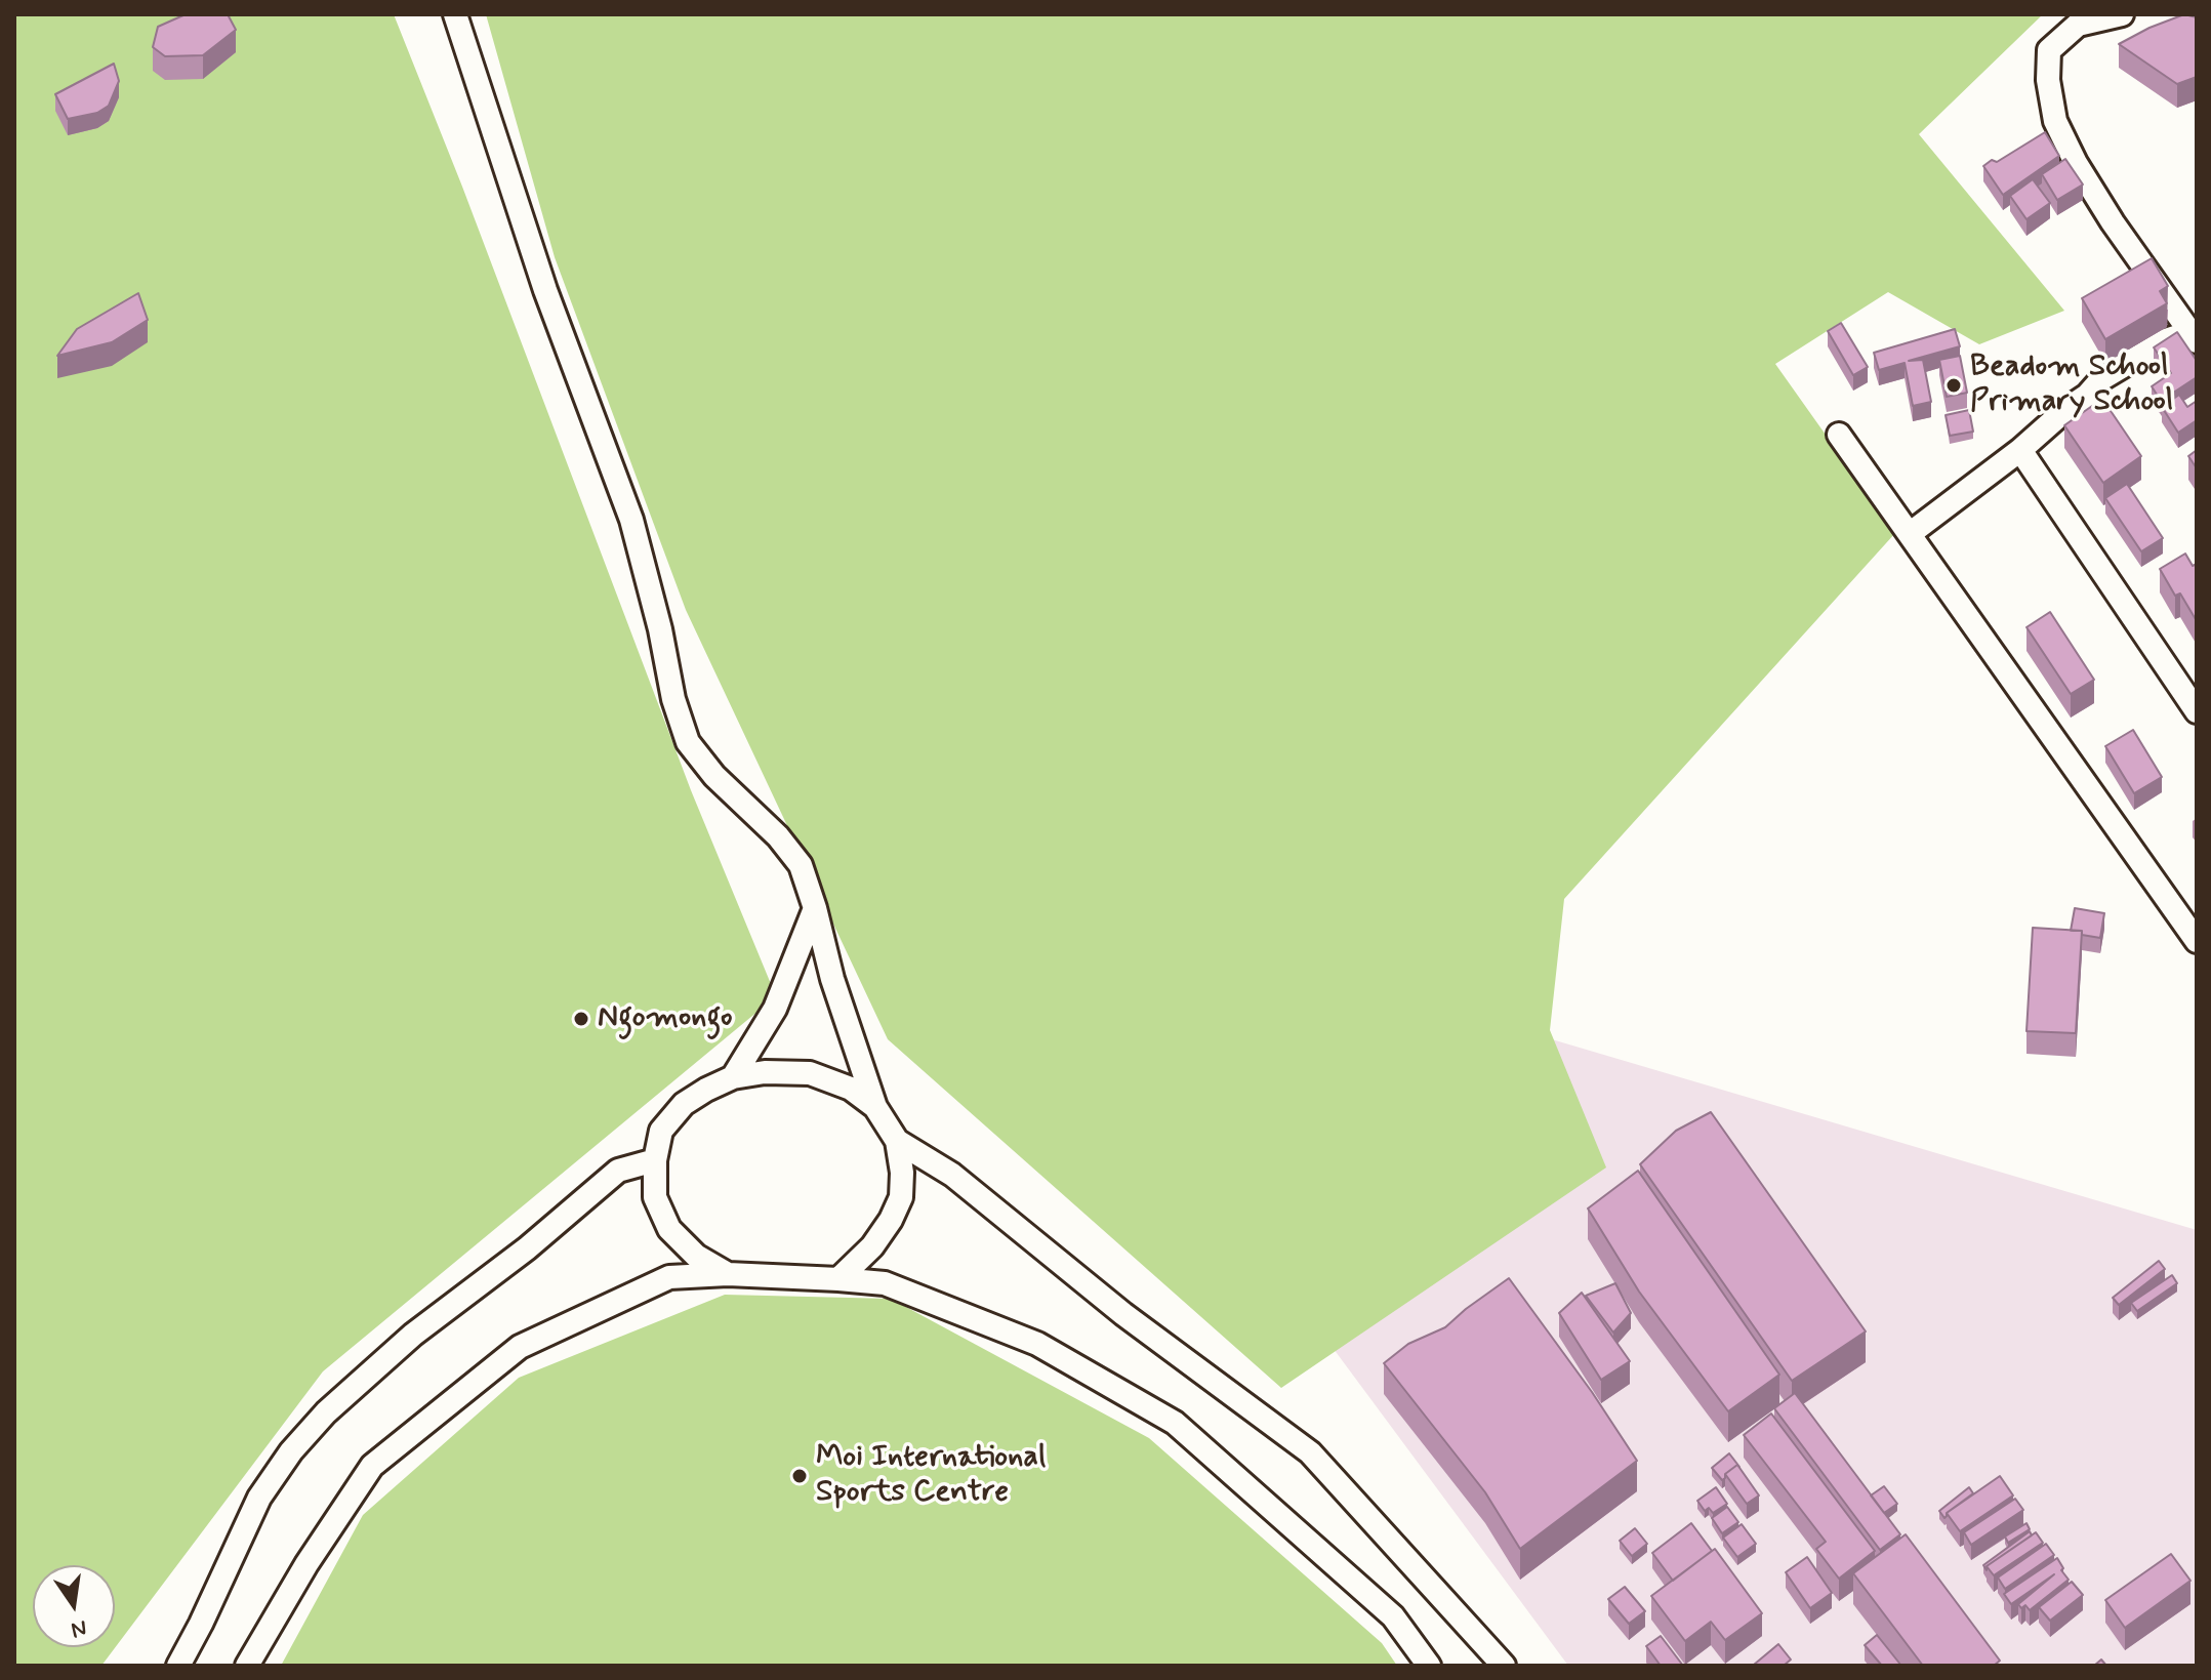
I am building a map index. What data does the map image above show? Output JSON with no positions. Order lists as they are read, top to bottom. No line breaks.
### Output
{"places":["Beadom School Primary School","Ngomongo","Moi International Sports Centre"],"north":"bottom"}
